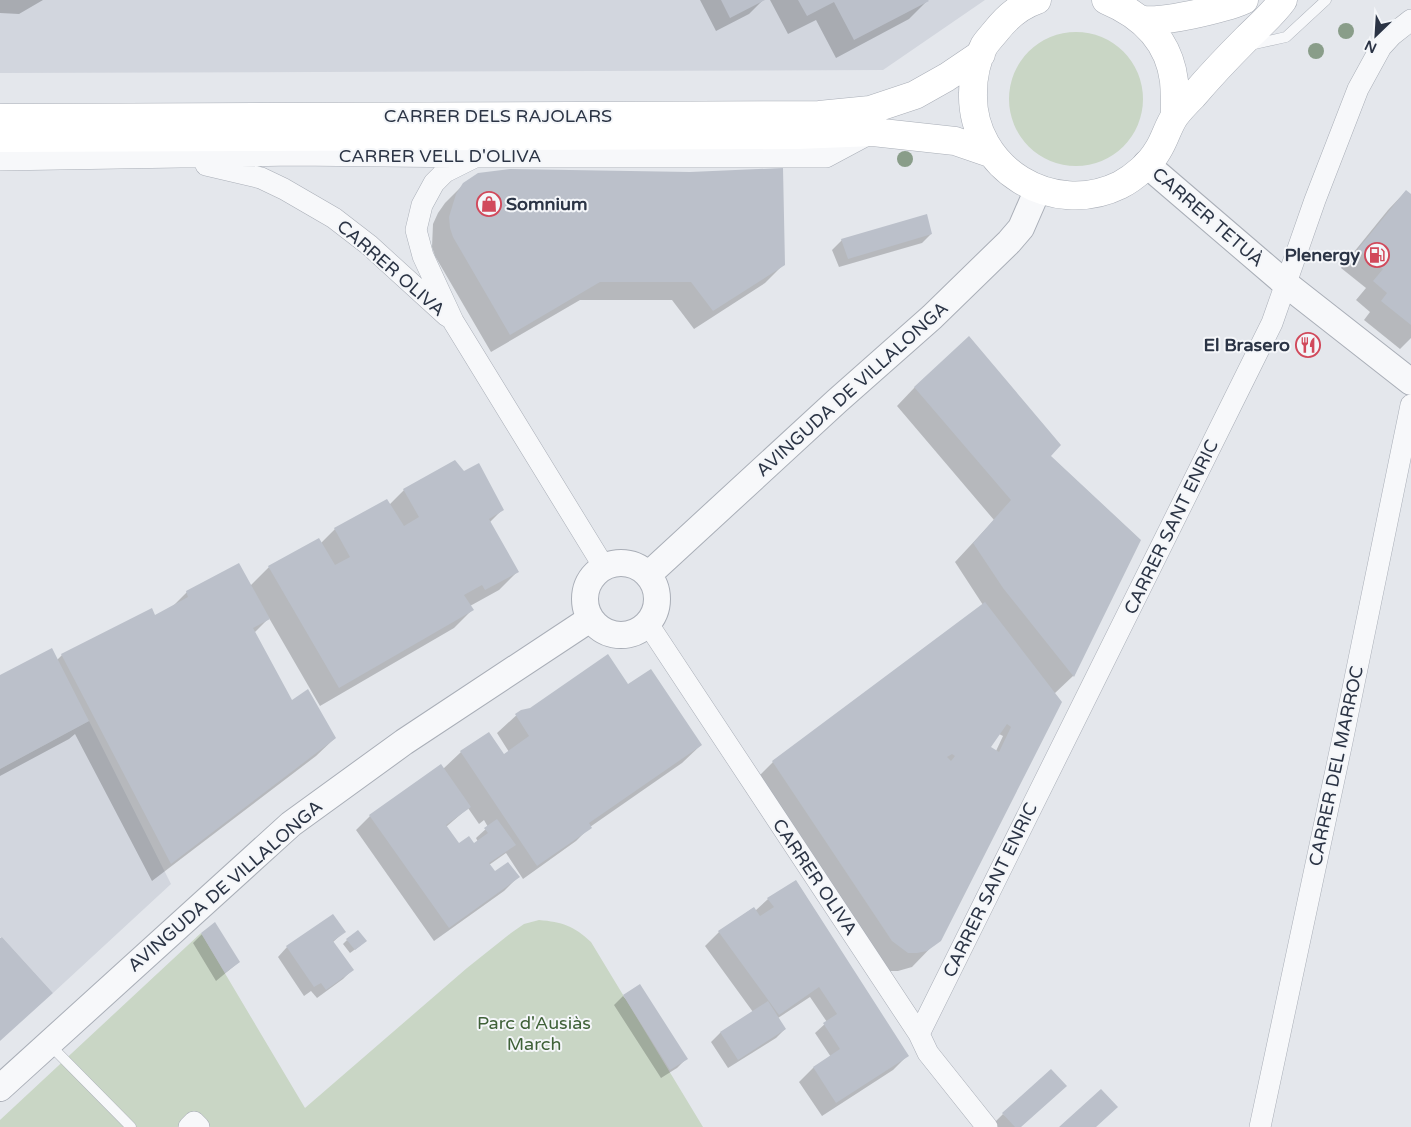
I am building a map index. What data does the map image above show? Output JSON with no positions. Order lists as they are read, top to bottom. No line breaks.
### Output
{"streets":{"main road":["CARRER DELS RAJOLARS"],"street":["CARRER VELL D'OLIVA","CARRER TETUÀ","CARRER OLIVA","AVINGUDA DE VILLALONGA","CARRER SANT ENRIC","CARRER DEL MARROC"]},"crossings":[["CARRER DELS RAJOLARS","CARRER VELL D'OLIVA"],["CARRER VELL D'OLIVA","CARRER OLIVA"],["CARRER TETUÀ","CARRER SANT ENRIC"],["CARRER OLIVA","AVINGUDA DE VILLALONGA"],["CARRER OLIVA","CARRER SANT ENRIC"]],"parks":["Parc d'Ausiàs March"],"places":{"shop":["Somnium"],"fuel station":["Plenergy"],"restaurant":["El Brasero"]},"north":"bottom left"}
